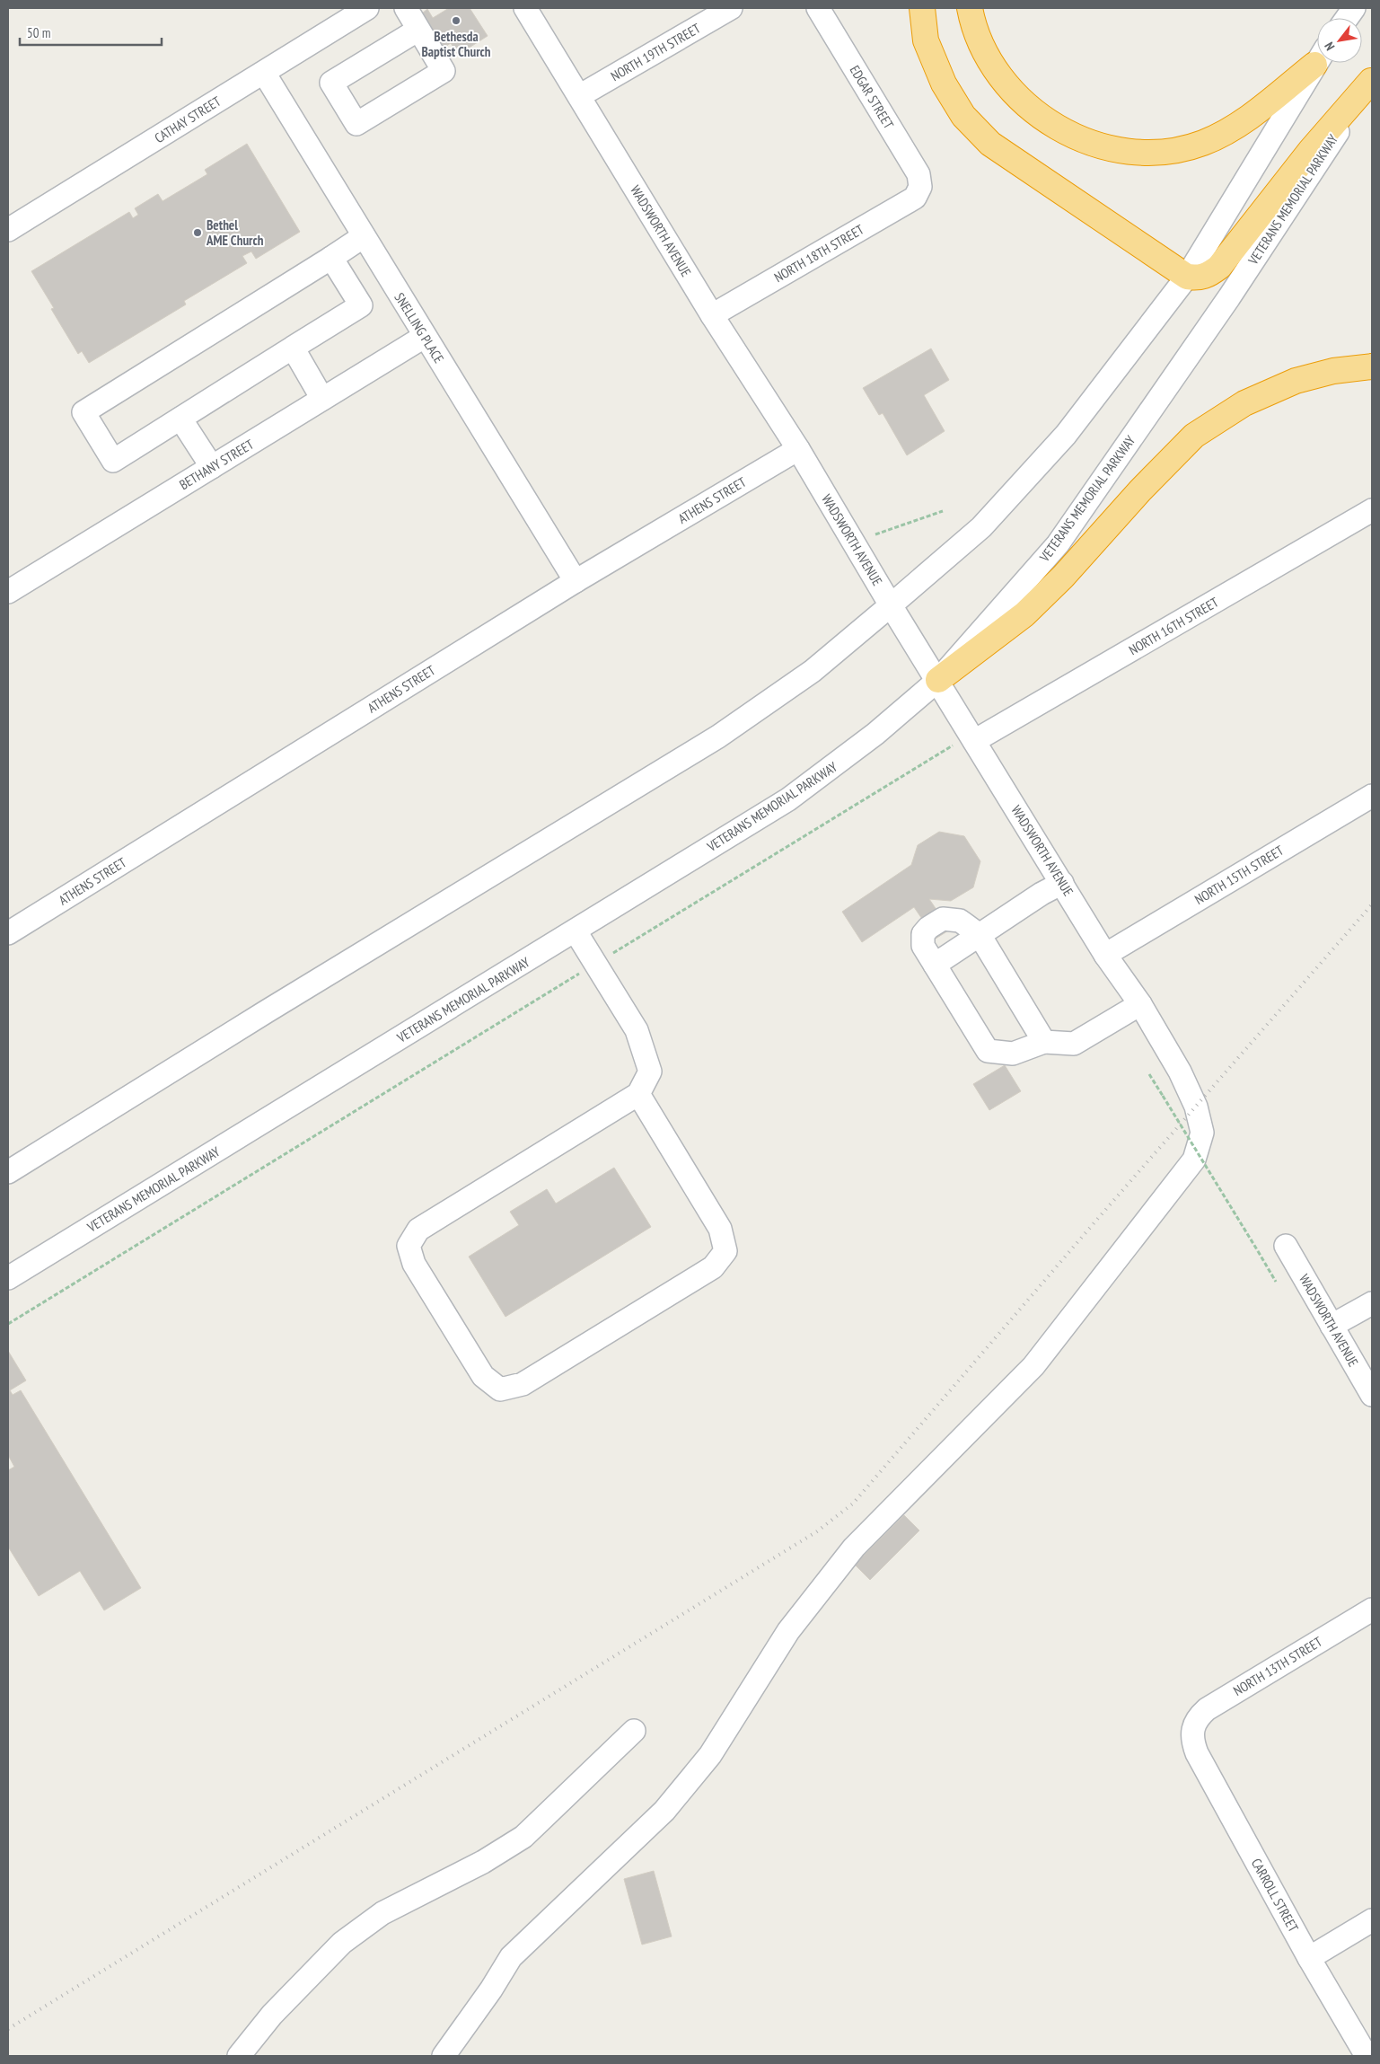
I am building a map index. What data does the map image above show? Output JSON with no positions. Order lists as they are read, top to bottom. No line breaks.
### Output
{"streets":{"street":["NORTH 19TH STREET","EDGAR STREET","CATHAY STREET","VETERANS MEMORIAL PARKWAY","WADSWORTH AVENUE","NORTH 18TH STREET","SNELLING PLACE","BETHANY STREET","ATHENS STREET","NORTH 16TH STREET","NORTH 15TH STREET","NORTH 13TH STREET","CARROLL STREET"]},"crossings":[["NORTH 19TH STREET","WADSWORTH AVENUE"],["EDGAR STREET","NORTH 18TH STREET"],["CATHAY STREET","SNELLING PLACE"],["VETERANS MEMORIAL PARKWAY","WADSWORTH AVENUE"],["WADSWORTH AVENUE","NORTH 18TH STREET"],["WADSWORTH AVENUE","ATHENS STREET"],["WADSWORTH AVENUE","NORTH 16TH STREET"],["WADSWORTH AVENUE","NORTH 15TH STREET"],["SNELLING PLACE","BETHANY STREET"],["SNELLING PLACE","ATHENS STREET"],["NORTH 13TH STREET","CARROLL STREET"]],"places":["Bethesda Baptist Church","Bethel AME Church"],"scale_bar":"50 m","north":"bottom left"}
